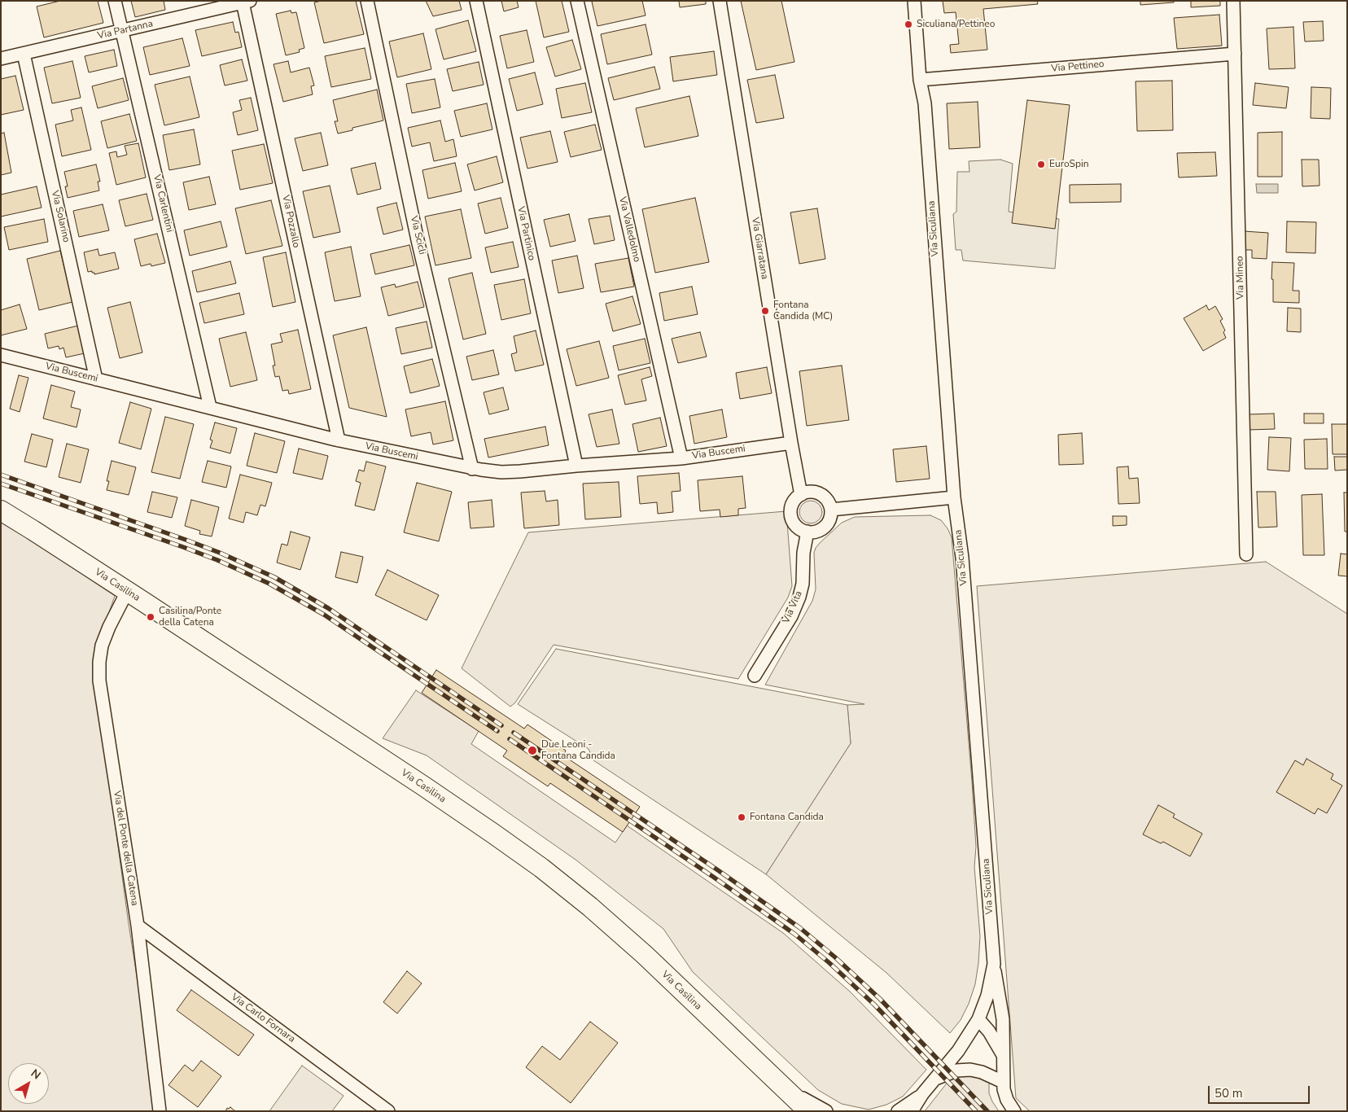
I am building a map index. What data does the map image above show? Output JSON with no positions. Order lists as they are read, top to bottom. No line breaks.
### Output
{"streets":{"main road":["Via Casilina"],"street":["Via Partanna","Via Pettineo","Via Carlentini","Via Solarino","Via Pozzallo","Via Siculiana","Via Valledolmo","Via Partinico","Via Scicli","Via Giarratana","Via Mineo","Via Buscemi","Via Vita","Via del Ponte della Catena","Via Carlo Fornara"]},"crossings":[["Via Partanna","Via Carlentini"],["Via Partanna","Via Solarino"],["Via Partanna","Via Pozzallo"],["Via Pettineo","Via Siculiana"],["Via Pettineo","Via Mineo"],["Via Carlentini","Via Buscemi"],["Via Solarino","Via Buscemi"],["Via Pozzallo","Via Buscemi"],["Via Valledolmo","Via Buscemi"],["Via Partinico","Via Buscemi"],["Via Scicli","Via Buscemi"],["Via Giarratana","Via Buscemi"],["Via Giarratana","Via Vita"],["Via Casilina","Via del Ponte della Catena"],["Via del Ponte della Catena","Via Carlo Fornara"]],"places":["Siculiana/Pettineo","EuroSpin","Fontana Candida (MC)","Casilina/Ponte della Catena","Due Leoni - Fontana Candida","Fontana Candida"],"scale_bar":"50 m","north":"top right"}
